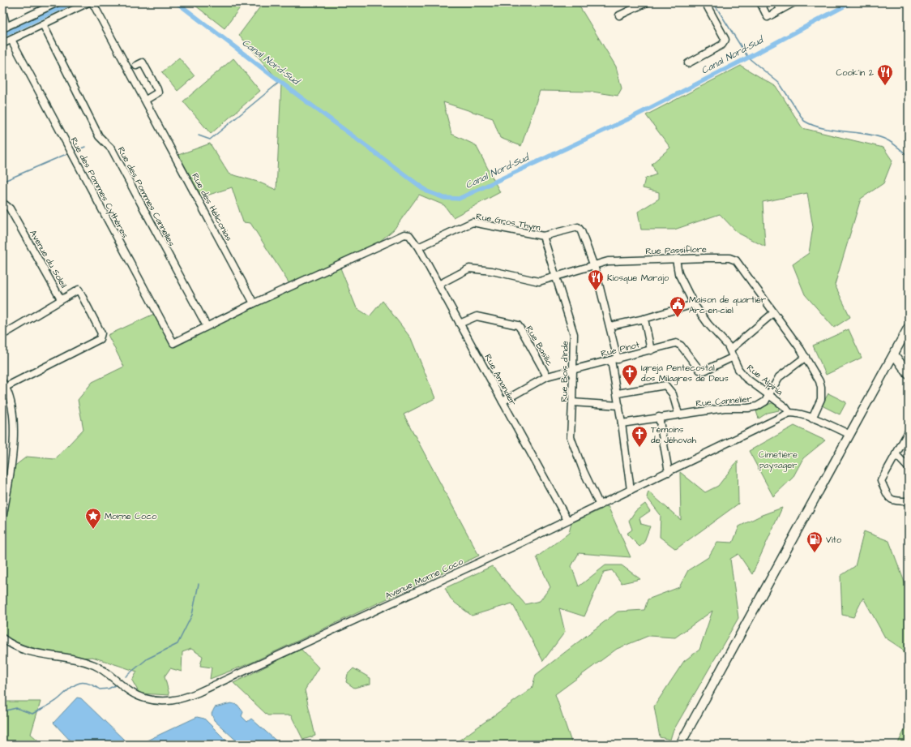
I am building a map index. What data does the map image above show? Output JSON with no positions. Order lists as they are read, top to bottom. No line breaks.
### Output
{"streets":{"street":["Rue des Pommes Cythères","Rue des Pommes Cannelles","Rue des Héliconias","Rue Gros Thym","Rue Passiflore","Avenue du Soleil","Rue Basilic","Rue Pinot","Rue Bois d'Inde","Rue Amandier","Rue Alpinia","Rue Cannelier","Avenue Morne Coco"]},"crossings":[["Rue des Pommes Cythères","Rue Amandier"],["Rue des Pommes Cannelles","Rue Amandier"],["Rue des Héliconias","Rue Amandier"],["Rue Gros Thym","Rue Passiflore"],["Rue Gros Thym","Rue Pinot"],["Rue Gros Thym","Rue Bois d'Inde"],["Rue Gros Thym","Rue Amandier"],["Rue Gros Thym","Rue Cannelier"],["Rue Gros Thym","Avenue Morne Coco"],["Rue Passiflore","Rue Bois d'Inde"],["Rue Passiflore","Rue Amandier"],["Rue Passiflore","Rue Alpinia"],["Rue Passiflore","Rue Cannelier"],["Rue Basilic","Rue Pinot"],["Rue Basilic","Rue Amandier"],["Rue Pinot","Rue Bois d'Inde"],["Rue Pinot","Rue Amandier"],["Rue Pinot","Rue Alpinia"],["Rue Bois d'Inde","Avenue Morne Coco"],["Rue Amandier","Avenue Morne Coco"],["Rue Alpinia","Rue Cannelier"],["Rue Alpinia","Avenue Morne Coco"]],"water":["Canal Nord-Sud"],"parks":["Cimetière paysager"],"places":{"restaurant":["Cook'in 2","Kiosque Marajo"],"public building":["Maison de quartier Arc-en-ciel"],"church":["Igreja Pentecostal dos Milagres de Deus","Témoins de Jéhovah"],"place":["Morne Coco"],"fuel station":["Vito"]}}
